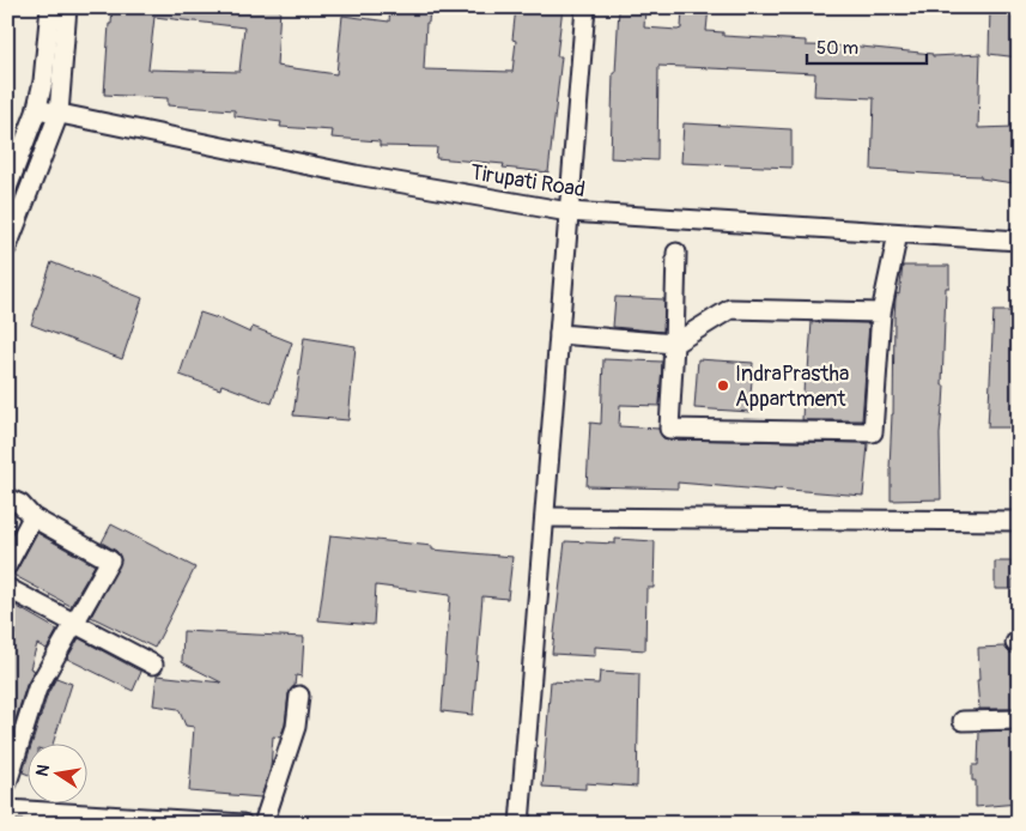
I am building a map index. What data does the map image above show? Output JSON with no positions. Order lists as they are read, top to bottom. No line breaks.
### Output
{"streets":{"street":["Tirupati Road"]},"places":["IndraPrastha Appartment"],"scale_bar":"50 m","north":"left"}
